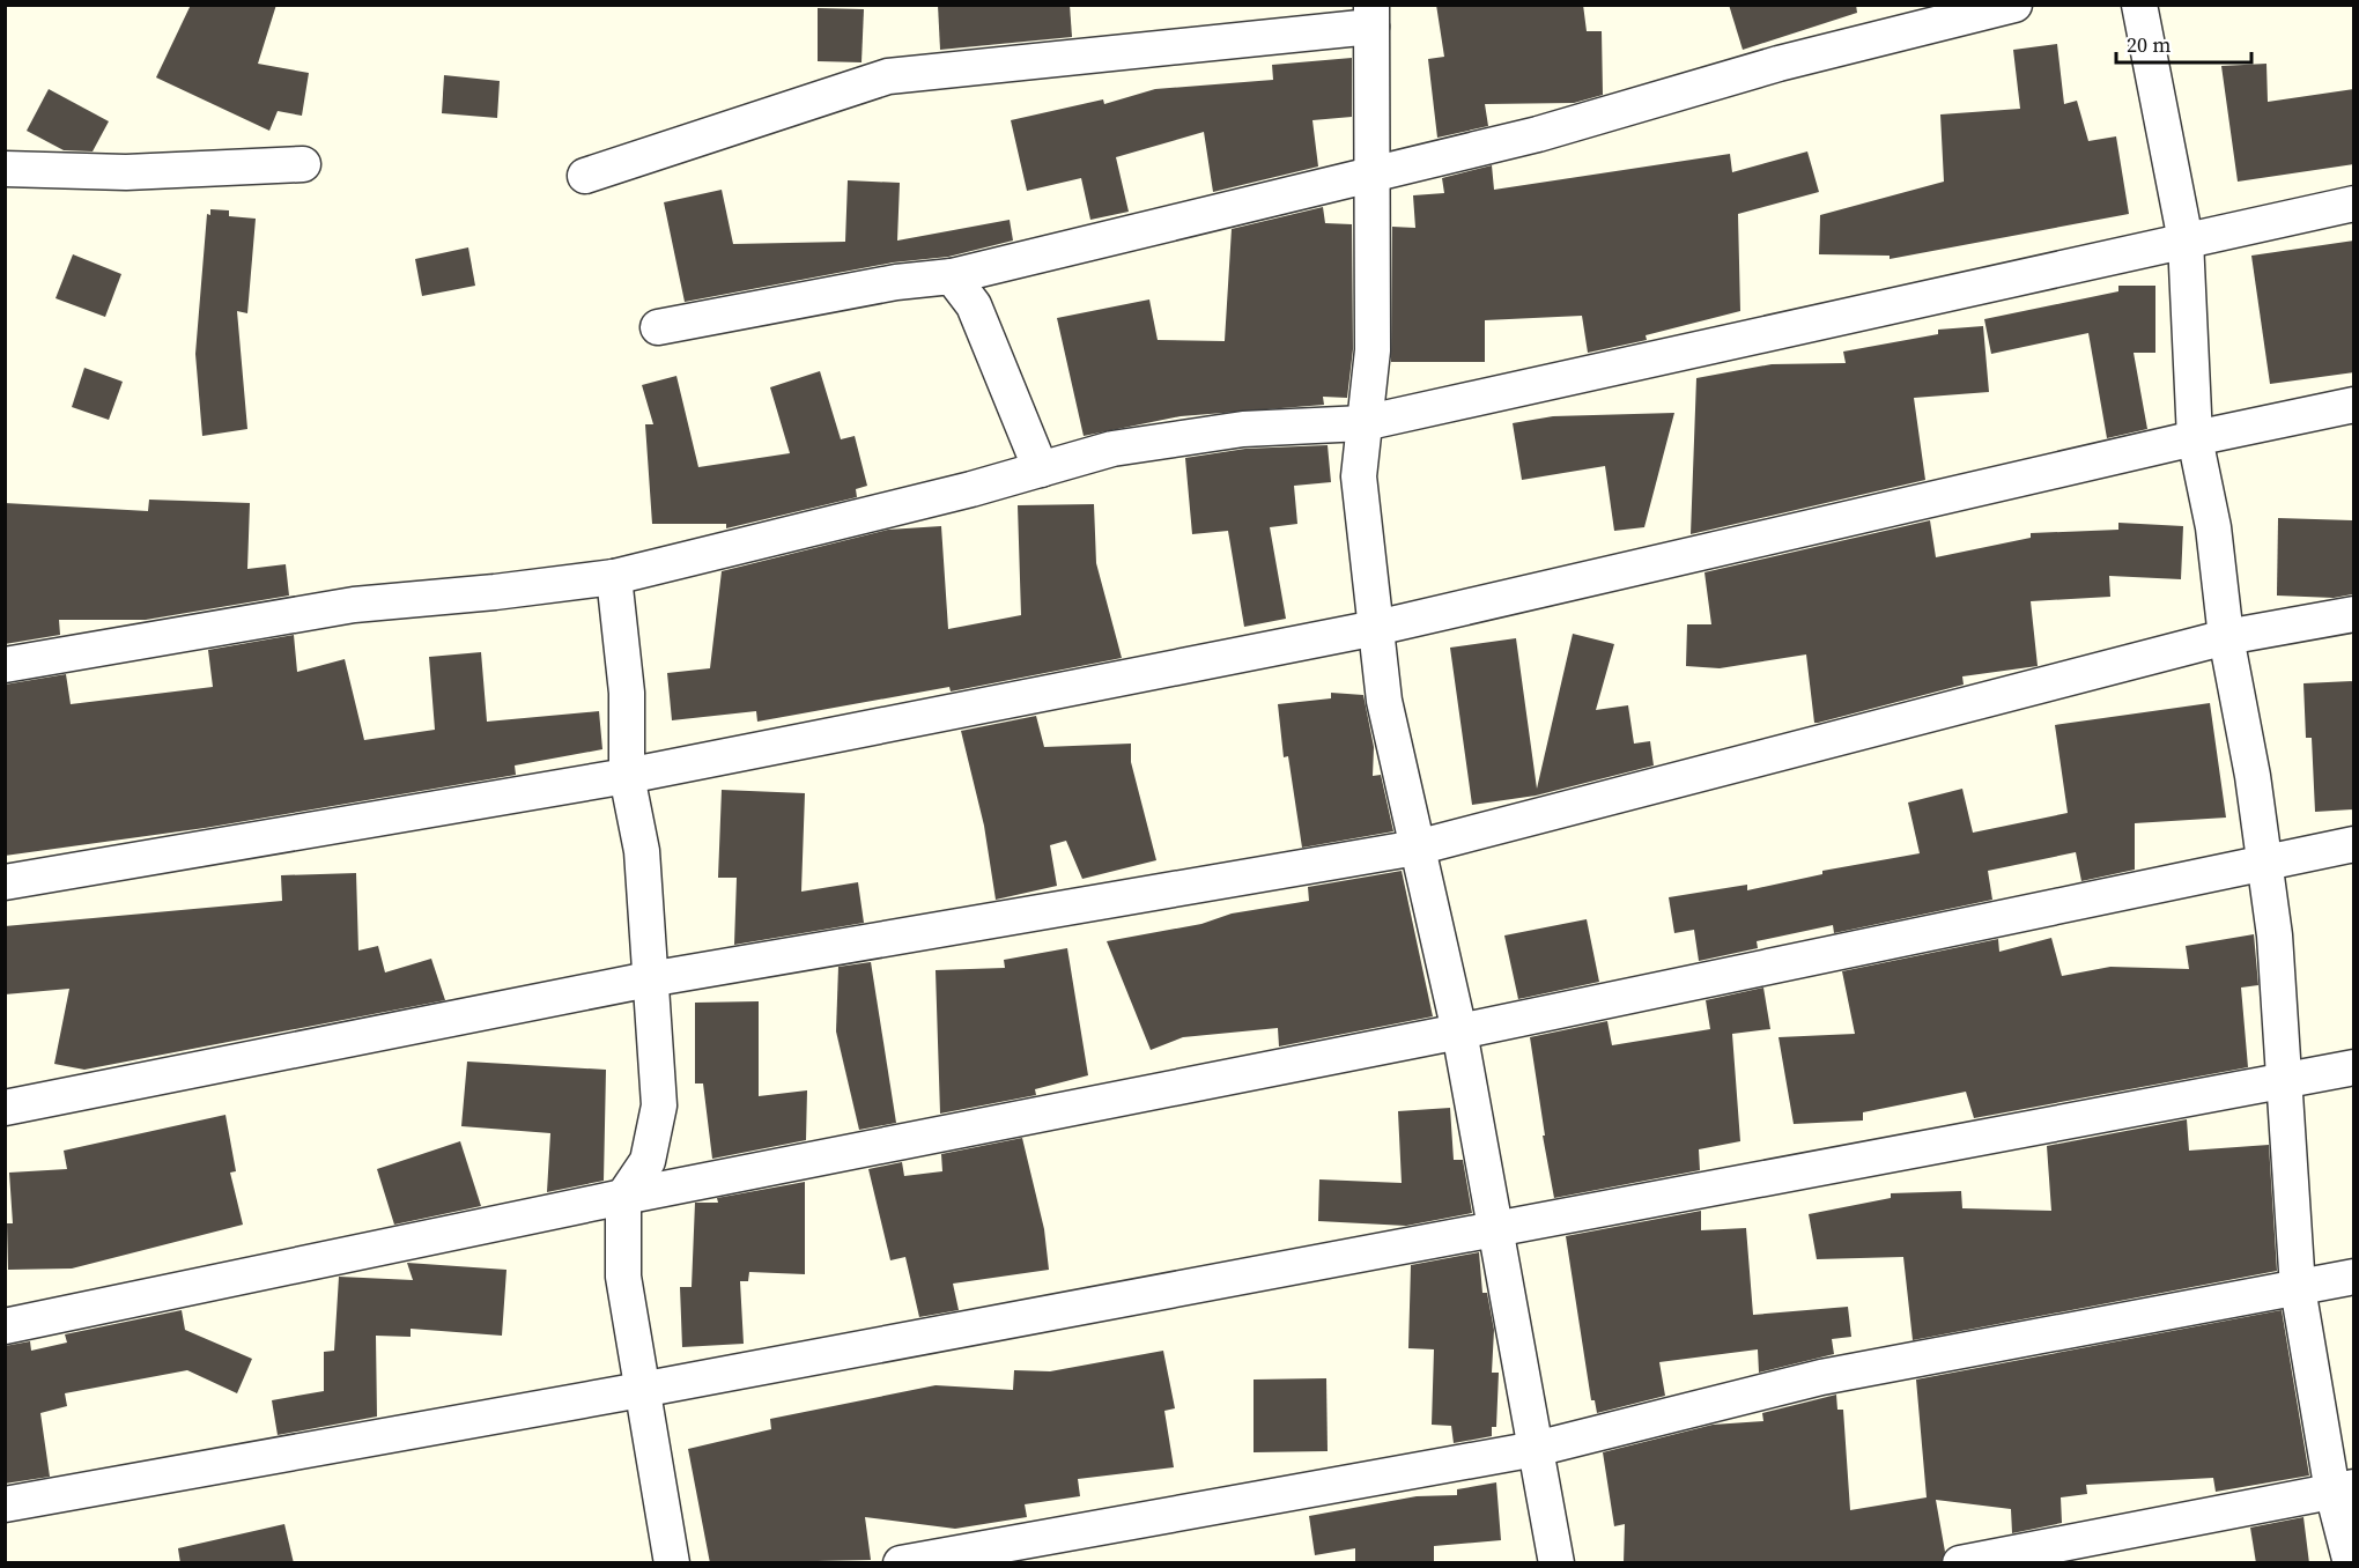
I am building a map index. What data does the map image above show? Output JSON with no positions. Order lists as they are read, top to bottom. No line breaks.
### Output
{"scale_bar":"20 m"}
